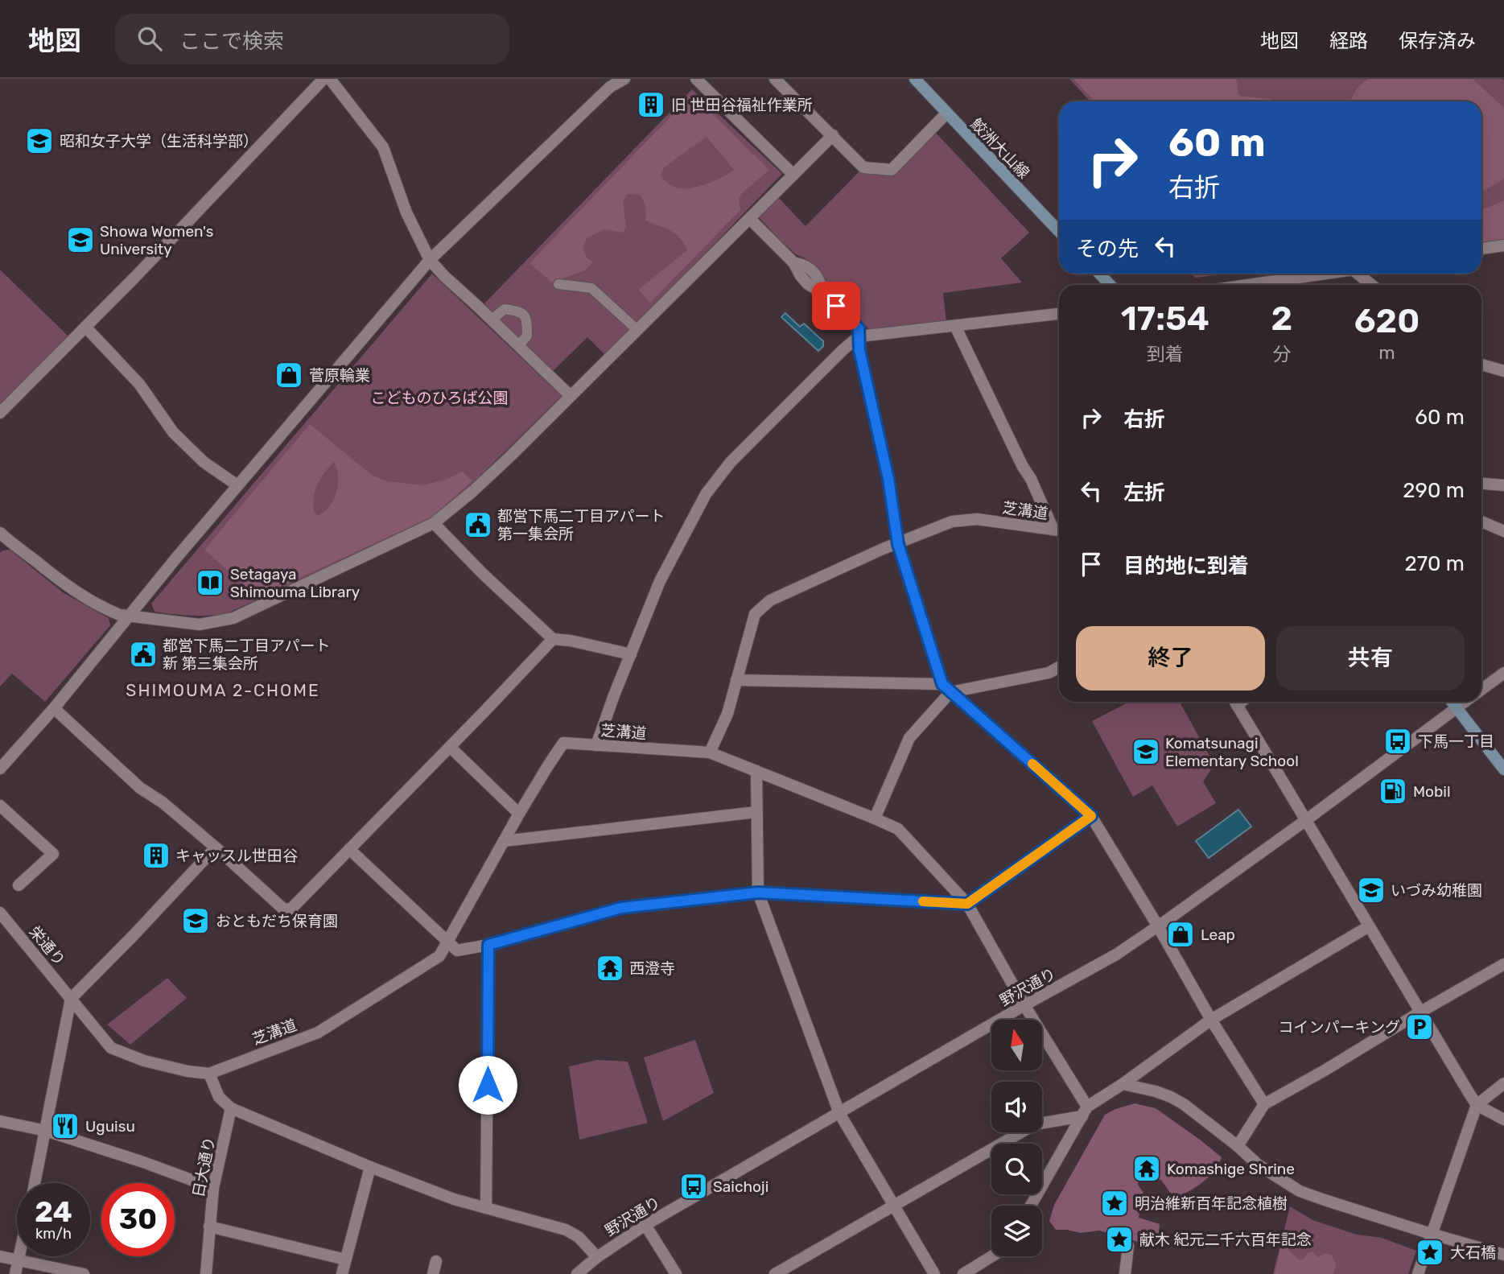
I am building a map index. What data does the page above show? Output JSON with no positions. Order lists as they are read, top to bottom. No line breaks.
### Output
{"streets":{"main road":["鮫洲大山線"],"street":["芝溝道","栄通り","野沢通り","日大通り"]},"crossings":[["芝溝道","栄通り"]],"districts":["SHIMOUMA 2-CHOME"],"parks":["こどものひろば公園"],"places":{"building":["旧 世田谷福祉作業所","キャッスル世田谷"],"school or university":["昭和女子大学（生活科学部）","Showa Women's University","Komatsunagi Elementary School","いづみ幼稚園","おともだち保育園"],"shop":["菅原輪業","Leap"],"public building":["都営下馬二丁目アパート 第一集会所","都営下馬二丁目アパート 新 第三集会所"],"library":["Setagaya Shimouma Library"],"bus stop":["下馬一丁目","Saichoji"],"fuel station":["Mobil"],"temple":["西澄寺","Komashige Shrine"],"parking":["コインパーキング"],"restaurant":["Uguisu"],"place":["明治維新百年記念植樹","献木 紀元二千六百年記念","大石橋"]},"north":"top","page":{"header":"地図","search":"ここで検索","nav":["地図","経路","保存済み"],"turn":["60 m","右折"],"then":"その先","eta":["17:54","到着","2","分","620","m"],"list":[{"name":"右折","value":"60 m"},{"name":"左折","value":"290 m"},{"name":"目的地に到着","value":"270 m"}],"buttons":["終了","共有"],"speed":"24 km/h","limit":"30"}}
